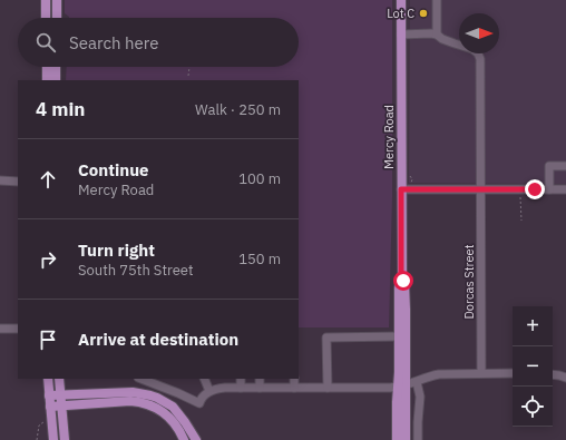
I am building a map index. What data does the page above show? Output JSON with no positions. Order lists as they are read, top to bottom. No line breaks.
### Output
{"streets":{"main road":["Mercy Road"],"street":["Dorcas Street"]},"places":["Lot C"],"north":"right","page":{"search":"Search here","heading":["4 min","Walk · 250 m"],"list":[["Continue","Mercy Road","100 m"],["Turn right","South 75th Street","150 m"],"Arrive at destination"],"map_buttons":["+","−"]}}
